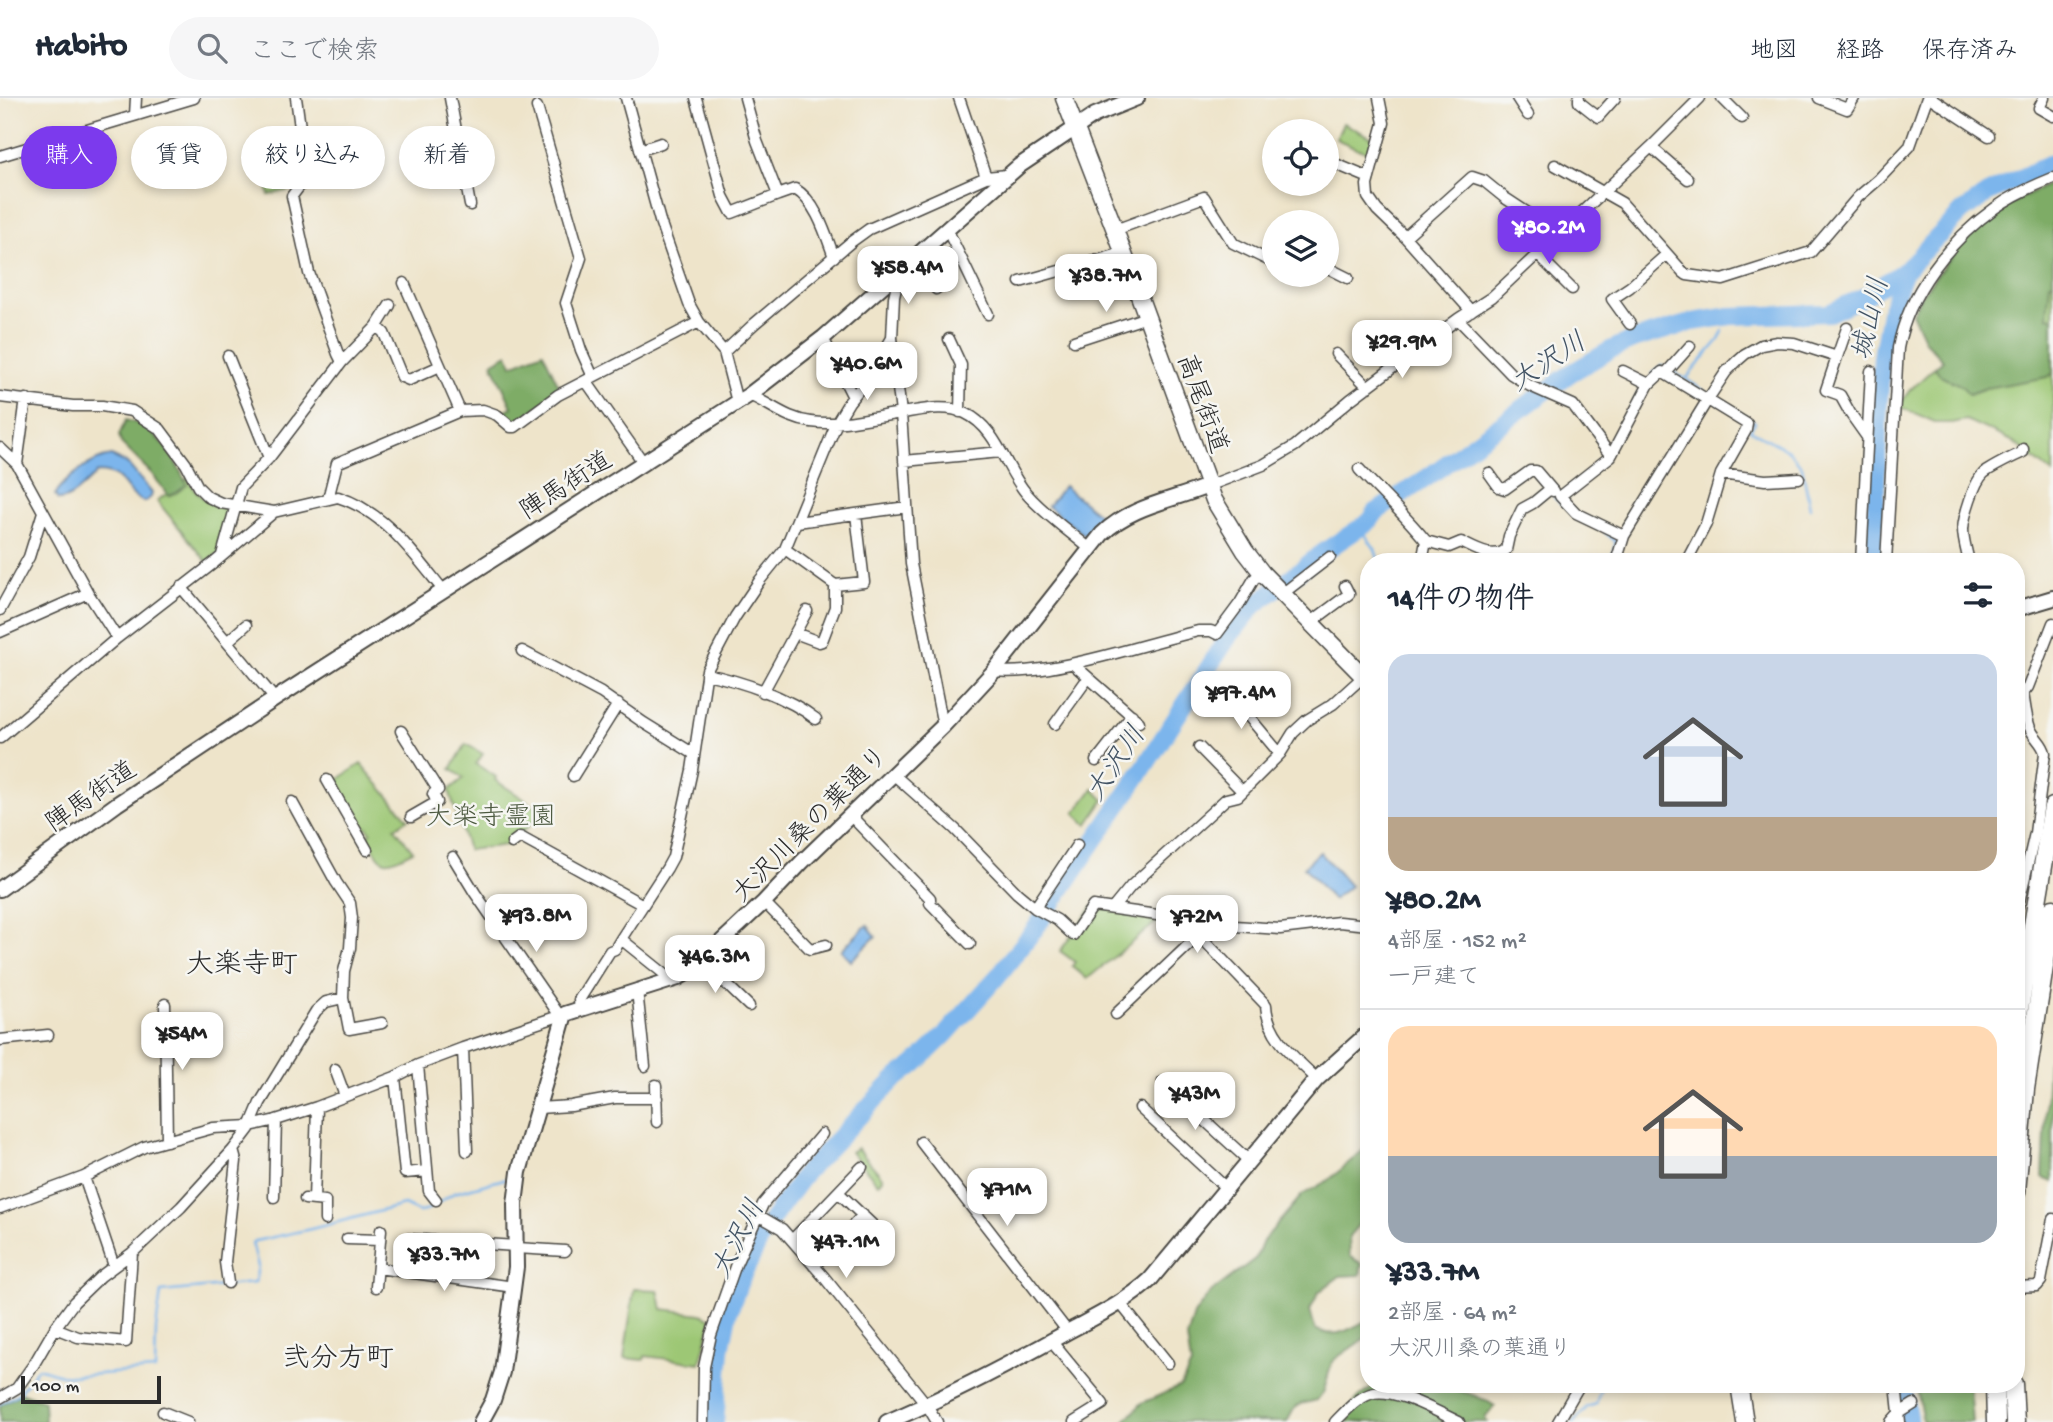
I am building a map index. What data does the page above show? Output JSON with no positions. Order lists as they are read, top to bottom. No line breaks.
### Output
{"streets":{"main road":["高尾街道"],"street":["陣馬街道","大沢川桑の葉通り"]},"crossings":[["高尾街道","陣馬街道"],["高尾街道","大沢川桑の葉通り"]],"districts":["大楽寺町","弐分方町"],"water":["城山川","大沢川"],"parks":["大楽寺霊園"],"scale_bar":"100 m","page":{"header":"Habito","search":"ここで検索","nav":["地図","経路","保存済み"],"chip":["購入","賃貸","絞り込み","新着"],"price":["¥80.2M","¥58.4M","¥38.7M","¥29.9M","¥40.6M","¥97.4M","¥93.8M","¥72M","¥46.3M","¥54M","¥43M","¥71M","¥47.1M","¥33.7M"],"heading":"14件の物件","list":[{"name":"¥80.2M","note":"4部屋 · 152 m² · 一戸建て"},{"name":"¥33.7M","note":"2部屋 · 64 m² · 大沢川桑の葉通り"}],"scale":"100 m"}}
